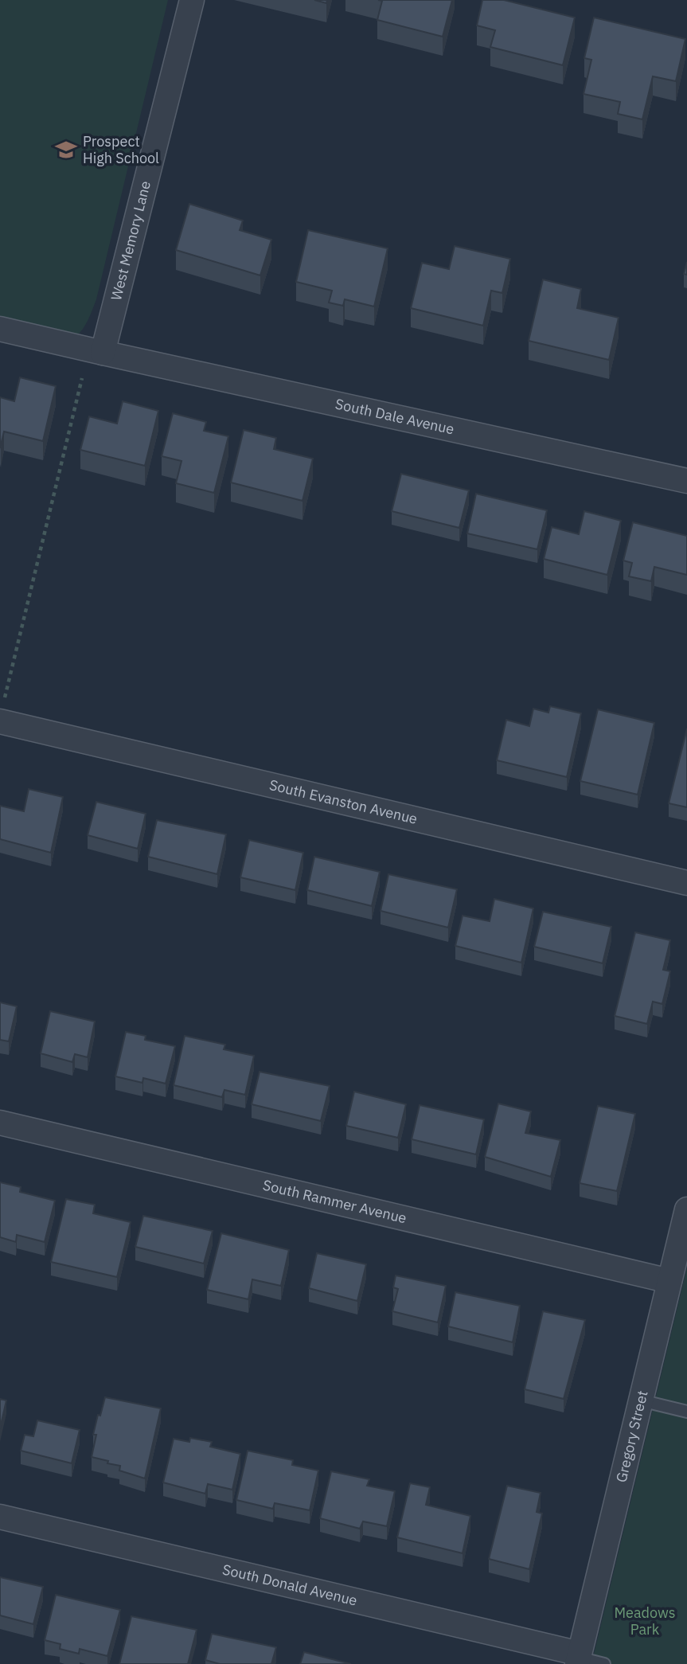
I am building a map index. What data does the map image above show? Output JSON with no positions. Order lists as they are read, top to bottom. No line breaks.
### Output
{"streets":{"street":["West Memory Lane","South Dale Avenue","South Evanston Avenue","South Rammer Avenue","Gregory Street","South Donald Avenue"]},"crossings":[["West Memory Lane","South Dale Avenue"],["South Rammer Avenue","Gregory Street"],["Gregory Street","South Donald Avenue"]],"parks":["Meadows Park"],"places":{"school or university":["Prospect High School"]}}
